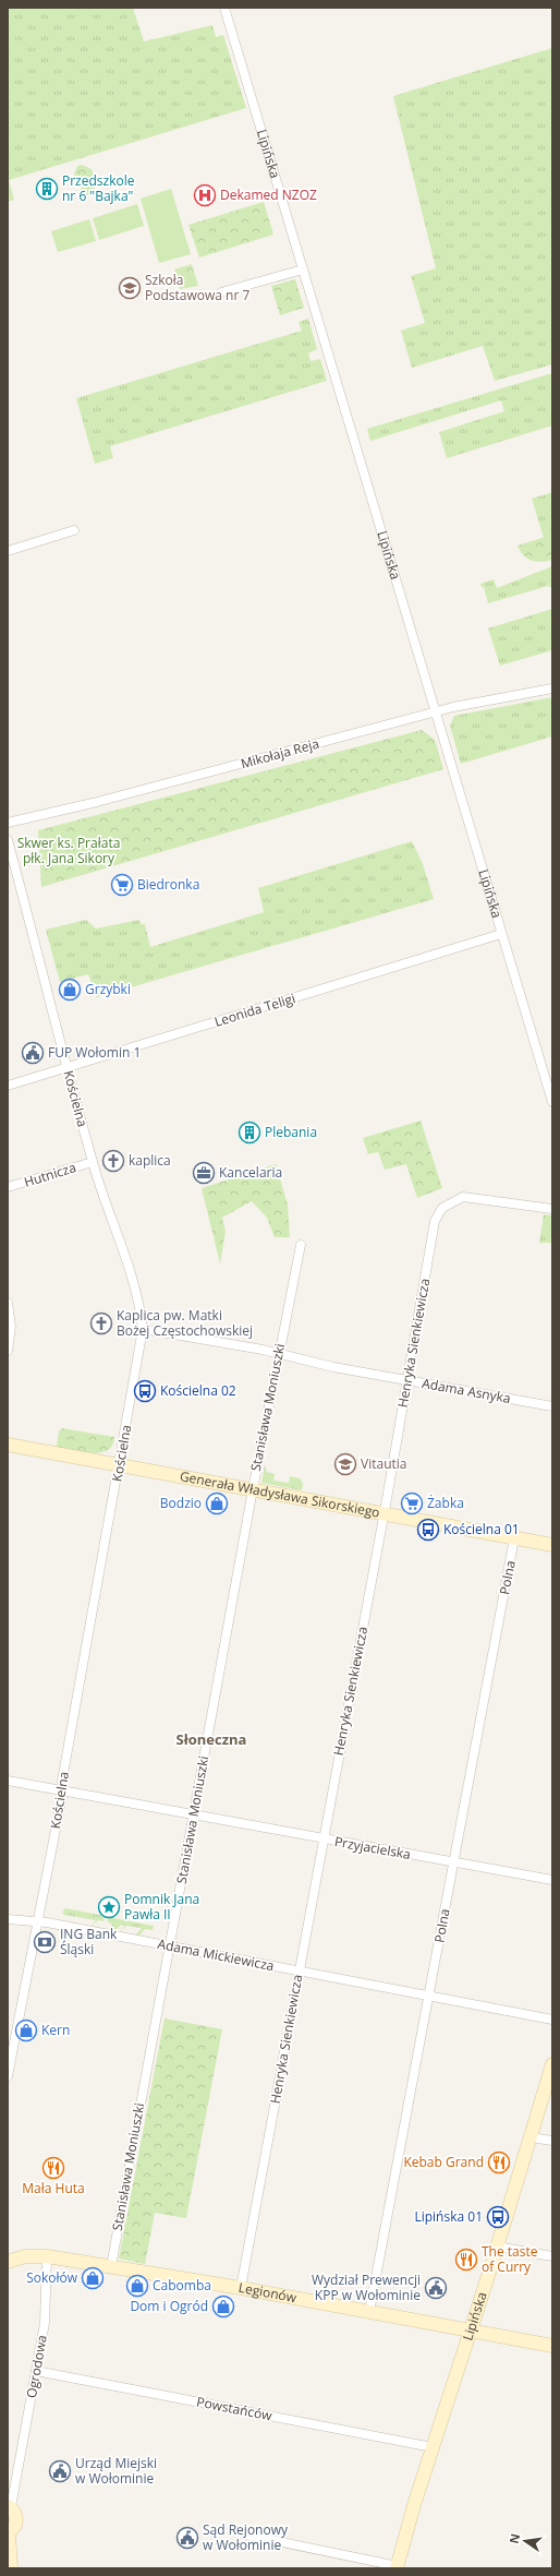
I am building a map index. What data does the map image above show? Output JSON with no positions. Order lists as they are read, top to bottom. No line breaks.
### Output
{"streets":{"street":["Lipińska","Mikołaja Reja","Leonida Teligi","Kościelna","Hutnicza","Henryka Sienkiewicza","Adama Asnyka","Stanisława Moniuszki","Generała Władysława Sikorskiego","Polna","Przyjacielska","Adama Mickiewicza","Legionów","Ogrodowa","Powstańców"]},"crossings":[["Lipińska","Mikołaja Reja"],["Lipińska","Leonida Teligi"],["Lipińska","Legionów"],["Lipińska","Powstańców"],["Leonida Teligi","Kościelna"],["Kościelna","Hutnicza"],["Kościelna","Adama Asnyka"],["Kościelna","Generała Władysława Sikorskiego"],["Kościelna","Przyjacielska"],["Kościelna","Adama Mickiewicza"],["Henryka Sienkiewicza","Adama Asnyka"],["Henryka Sienkiewicza","Generała Władysława Sikorskiego"],["Henryka Sienkiewicza","Przyjacielska"],["Henryka Sienkiewicza","Adama Mickiewicza"],["Henryka Sienkiewicza","Legionów"],["Adama Asnyka","Stanisława Moniuszki"],["Stanisława Moniuszki","Generała Władysława Sikorskiego"],["Stanisława Moniuszki","Przyjacielska"],["Stanisława Moniuszki","Adama Mickiewicza"],["Stanisława Moniuszki","Legionów"],["Generała Władysława Sikorskiego","Polna"],["Polna","Przyjacielska"],["Polna","Adama Mickiewicza"],["Polna","Legionów"],["Legionów","Ogrodowa"],["Ogrodowa","Powstańców"]],"districts":["Słoneczna"],"parks":["Skwer ks. Prałata płk. Jana Sikory"],"places":{"building":["Przedszkole nr 6 \"Bajka\"","Plebania"],"hospital":["Dekamed NZOZ"],"school or university":["Szkoła Podstawowa nr 7","Vitautia"],"supermarket":["Biedronka","Żabka"],"shop":["Grzybki","Bodzio","Kern","Sokołów","Cabomba","Dom i Ogród"],"public building":["FUP Wołomin 1","Wydział Prewencji KPP w Wołominie","Urząd Miejski w Wołominie","Sąd Rejonowy w Wołominie"],"church":["kaplica","Kaplica pw. Matki Bożej Częstochowskiej"],"office":["Kancelaria"],"bus stop":["Kościelna 02","Kościelna 01","Lipińska 01"],"place":["Pomnik Jana Pawła II"],"bank":["ING Bank Śląski"],"restaurant":["Kebab Grand","Mała Huta","The taste of Curry"]},"north":"left"}
